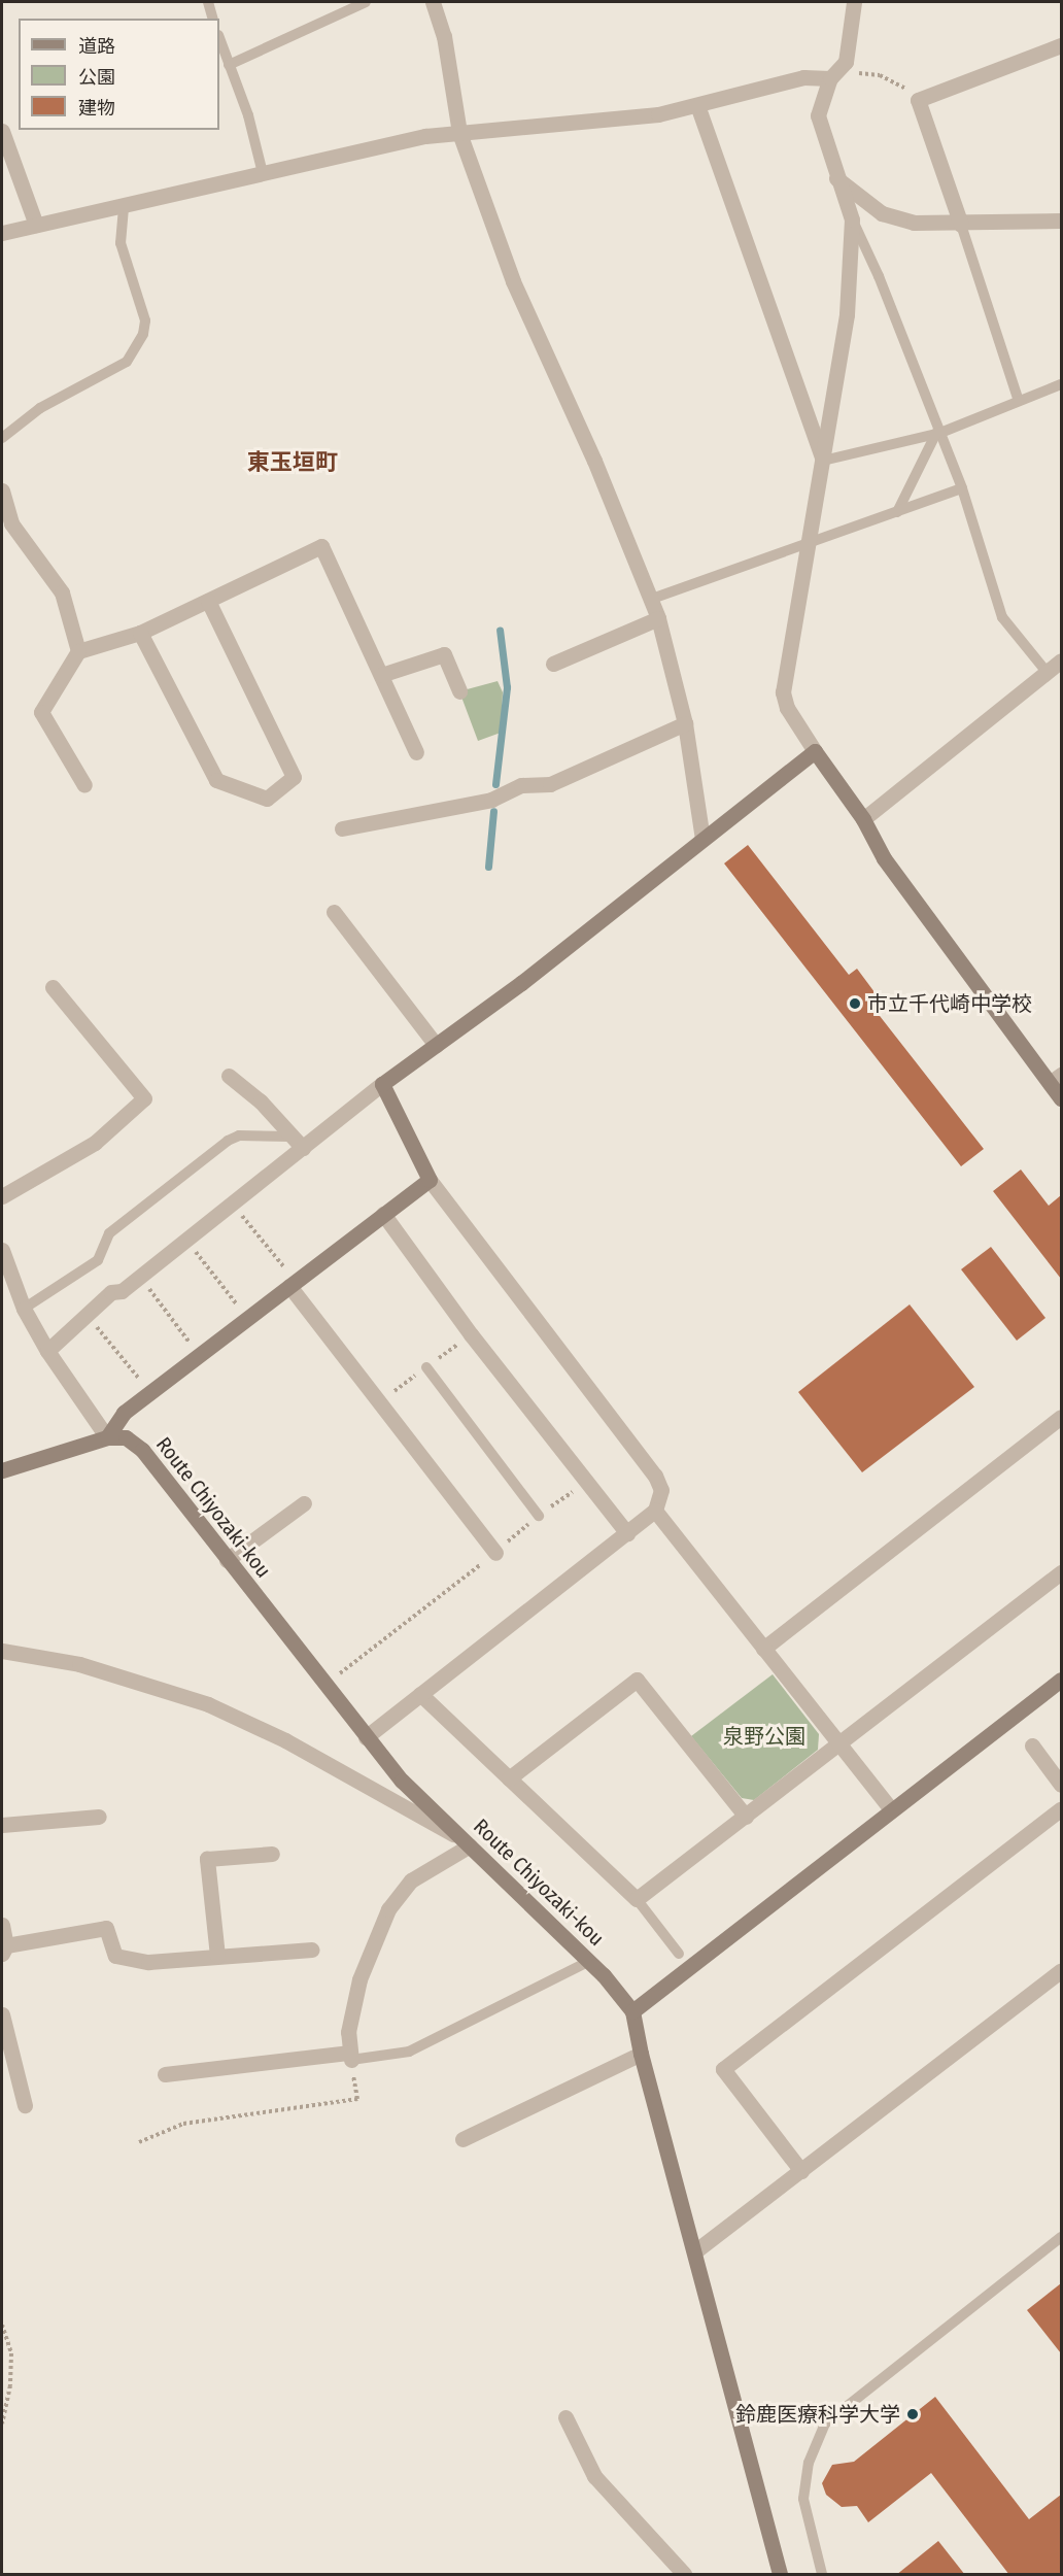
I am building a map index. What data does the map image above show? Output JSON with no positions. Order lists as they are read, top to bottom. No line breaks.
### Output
{"streets":{"street":["Route Chiyozaki-kou"]},"districts":["東玉垣町"],"parks":["泉野公園"],"places":["市立千代崎中学校","鈴鹿医療科学大学"],"legend":["道路","公園","建物"]}
